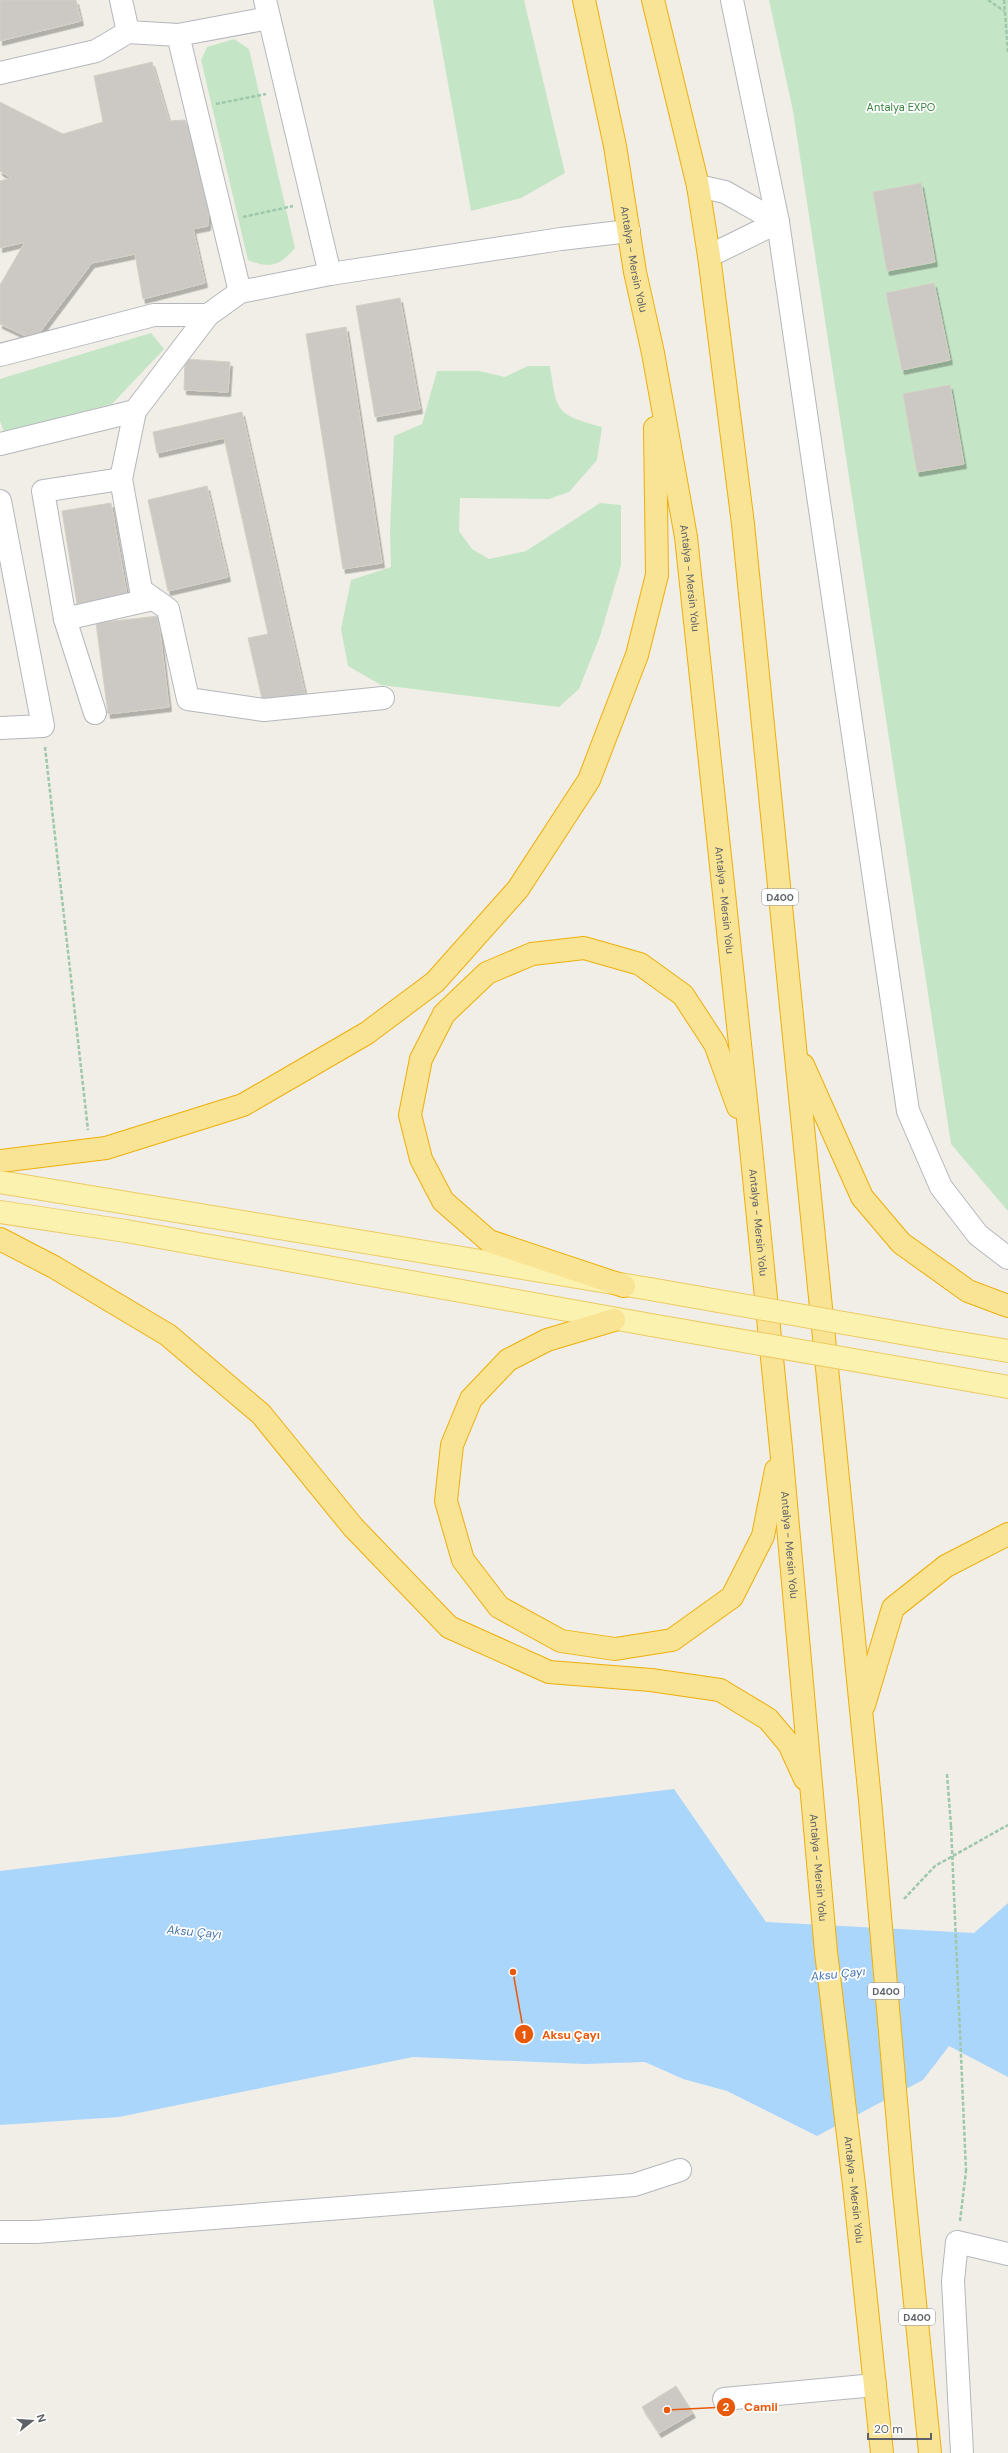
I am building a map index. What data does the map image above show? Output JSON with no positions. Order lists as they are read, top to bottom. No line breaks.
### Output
{"streets":{"highway":["Antalya - Mersin Yolu","D400"]},"water":["Aksu Çayı"],"parks":["Antalya EXPO"],"places":["Aksu Çayı","Camii"],"scale_bar":"20 m","north":"right"}
